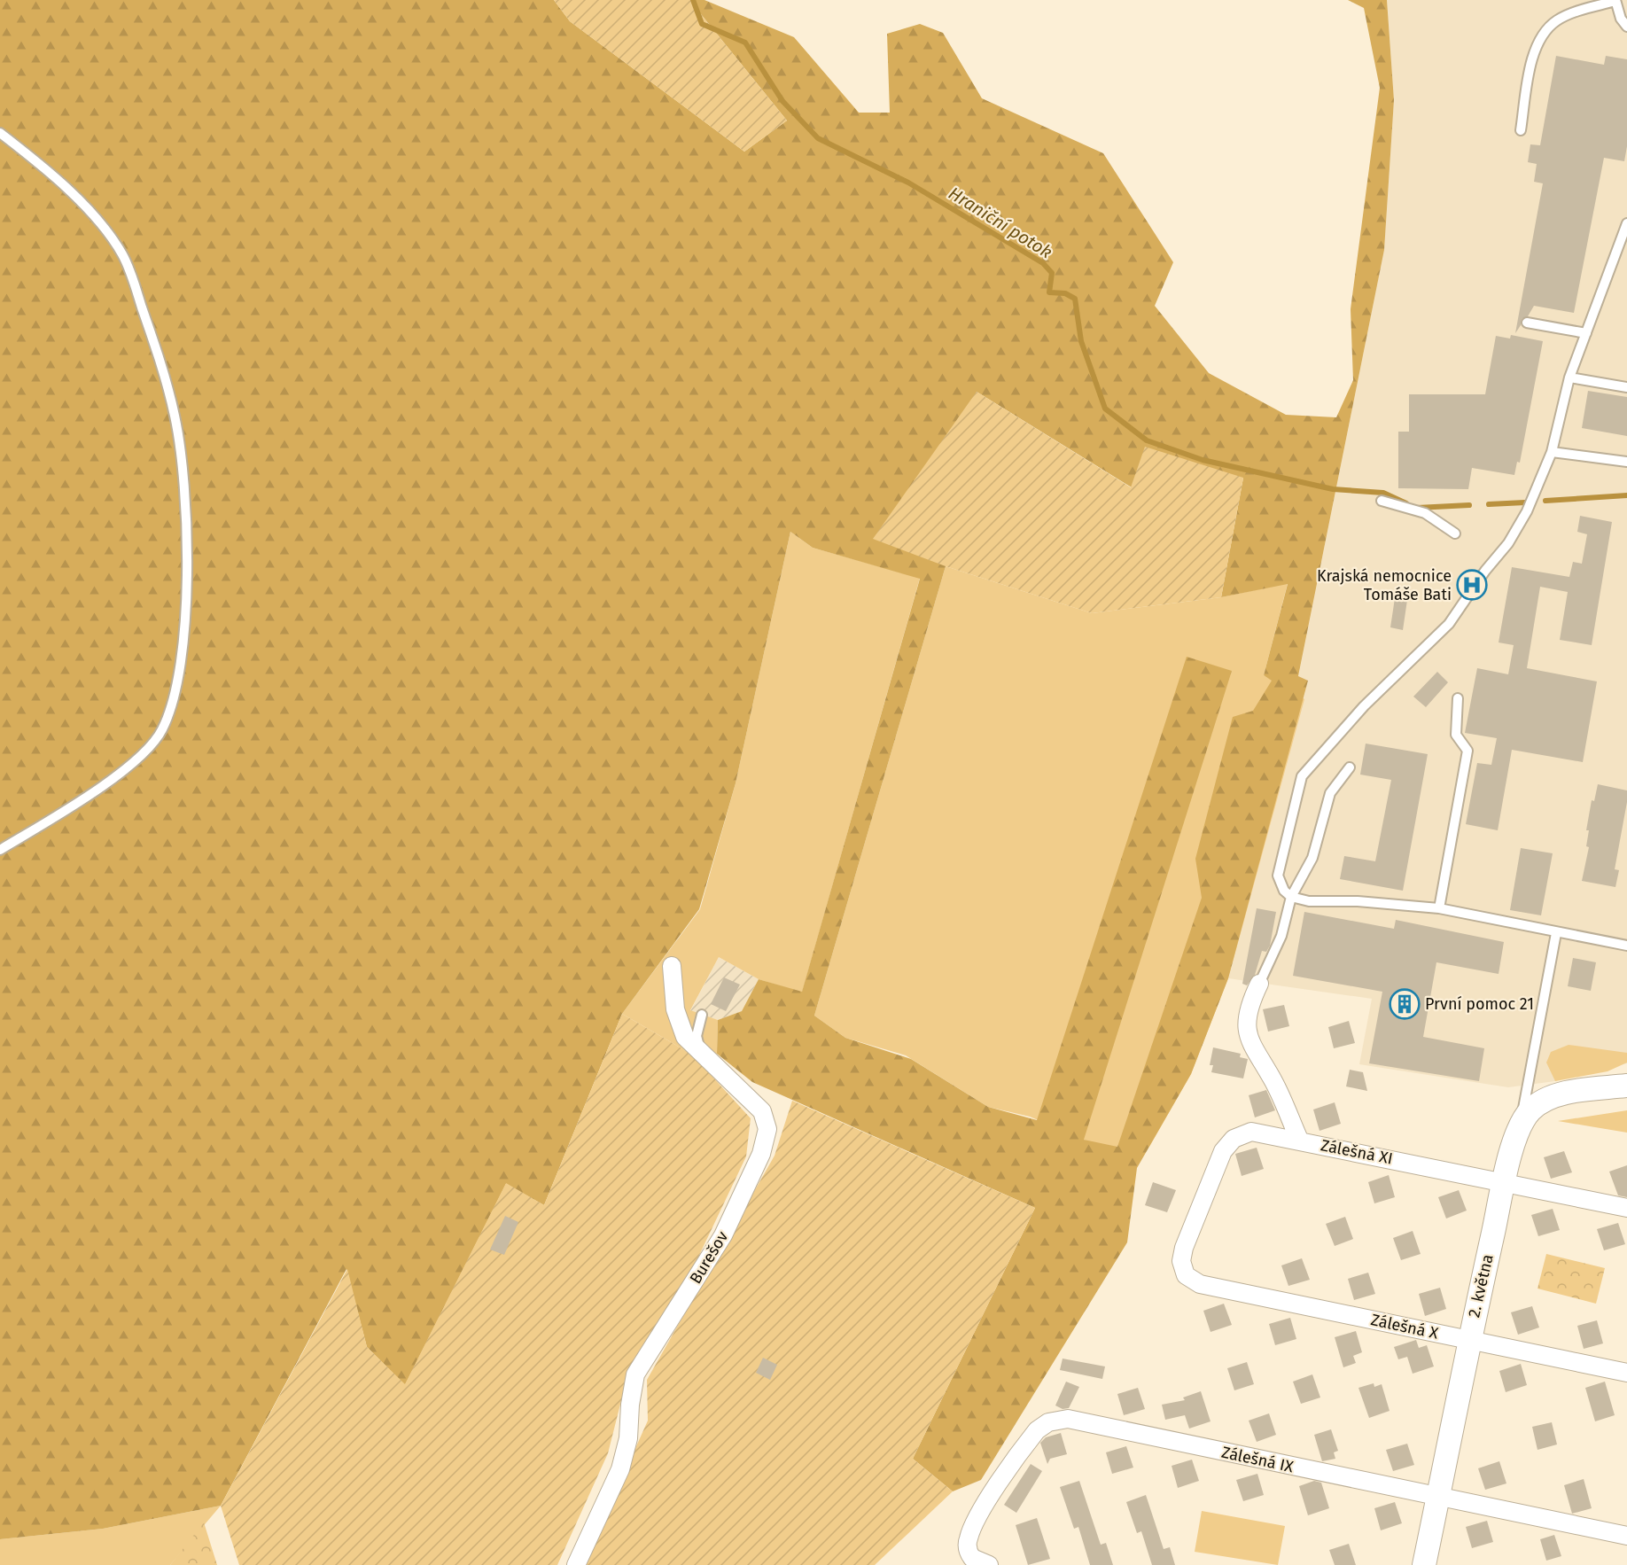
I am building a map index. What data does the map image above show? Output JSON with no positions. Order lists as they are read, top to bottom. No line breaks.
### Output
{"streets":{"street":["Zálešná XI","Burešov","2. května","Zálešná X","Zálešná IX"]},"crossings":[["Zálešná XI","2. května"],["Zálešná XI","Zálešná X"],["2. května","Zálešná X"],["2. května","Zálešná IX"]],"water":["Hraniční potok"],"places":{"hospital":["Krajská nemocnice Tomáše Bati"],"building":["První pomoc 21"]}}
